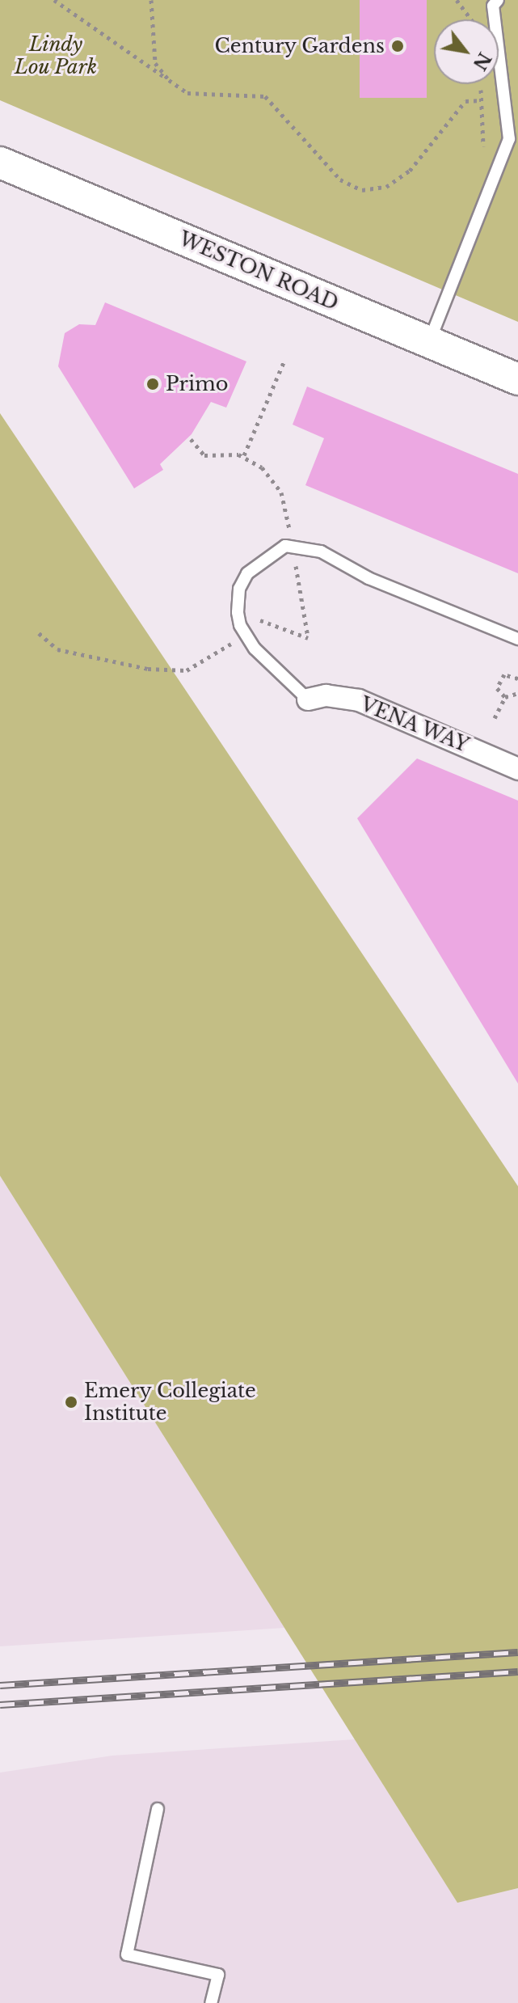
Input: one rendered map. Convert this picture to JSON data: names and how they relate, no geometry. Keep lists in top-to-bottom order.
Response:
{
  "streets": {
    "main road": ["WESTON ROAD"],
    "street": ["VENA WAY"]
  },
  "parks": ["Lindy Lou Park"],
  "places": ["Century Gardens", "Primo", "Emery Collegiate Institute"],
  "north": "bottom right"
}
